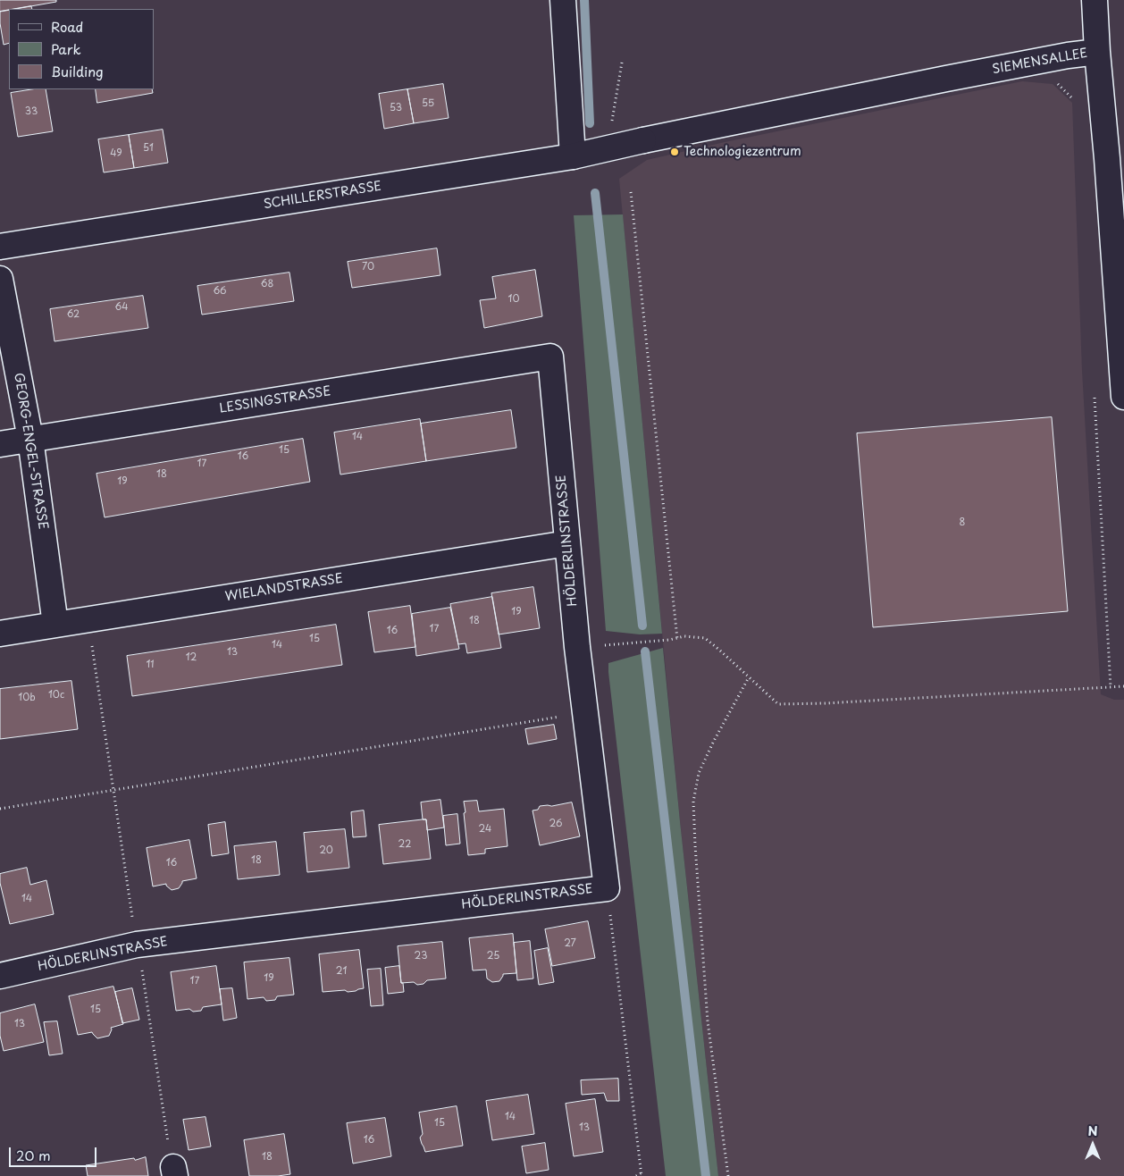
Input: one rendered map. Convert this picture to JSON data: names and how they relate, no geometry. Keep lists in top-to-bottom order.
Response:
{
  "streets": {
    "street": [
      "SIEMENSALLEE",
      "SCHILLERSTRASSE",
      "LESSINGSTRASSE",
      "GEORG-ENGEL-STRASSE",
      "HÖLDERLINSTRASSE",
      "WIELANDSTRASSE"
    ]
  },
  "crossings": [
    ["SIEMENSALLEE", "SCHILLERSTRASSE"],
    ["LESSINGSTRASSE", "GEORG-ENGEL-STRASSE"],
    ["LESSINGSTRASSE", "HÖLDERLINSTRASSE"],
    ["GEORG-ENGEL-STRASSE", "WIELANDSTRASSE"],
    ["HÖLDERLINSTRASSE", "WIELANDSTRASSE"]
  ],
  "places": ["Technologiezentrum"],
  "house_numbers": [
    "55",
    "53",
    "33",
    "51",
    "49",
    "70",
    "68",
    "66",
    "10",
    "64",
    "62",
    "14",
    "15",
    "16",
    "17",
    "18",
    "19",
    "8",
    "19",
    "18",
    "17",
    "16",
    "15",
    "14",
    "13",
    "12",
    "11",
    "10c",
    "10b",
    "26",
    "24",
    "22",
    "20",
    "18",
    "16",
    "14",
    "27",
    "23",
    "25",
    "21",
    "19",
    "17",
    "15",
    "13",
    "14",
    "15",
    "13",
    "16",
    "18"
  ],
  "legend": ["Road", "Park", "Building"],
  "scale_bar": "20 m",
  "north": "top"
}
